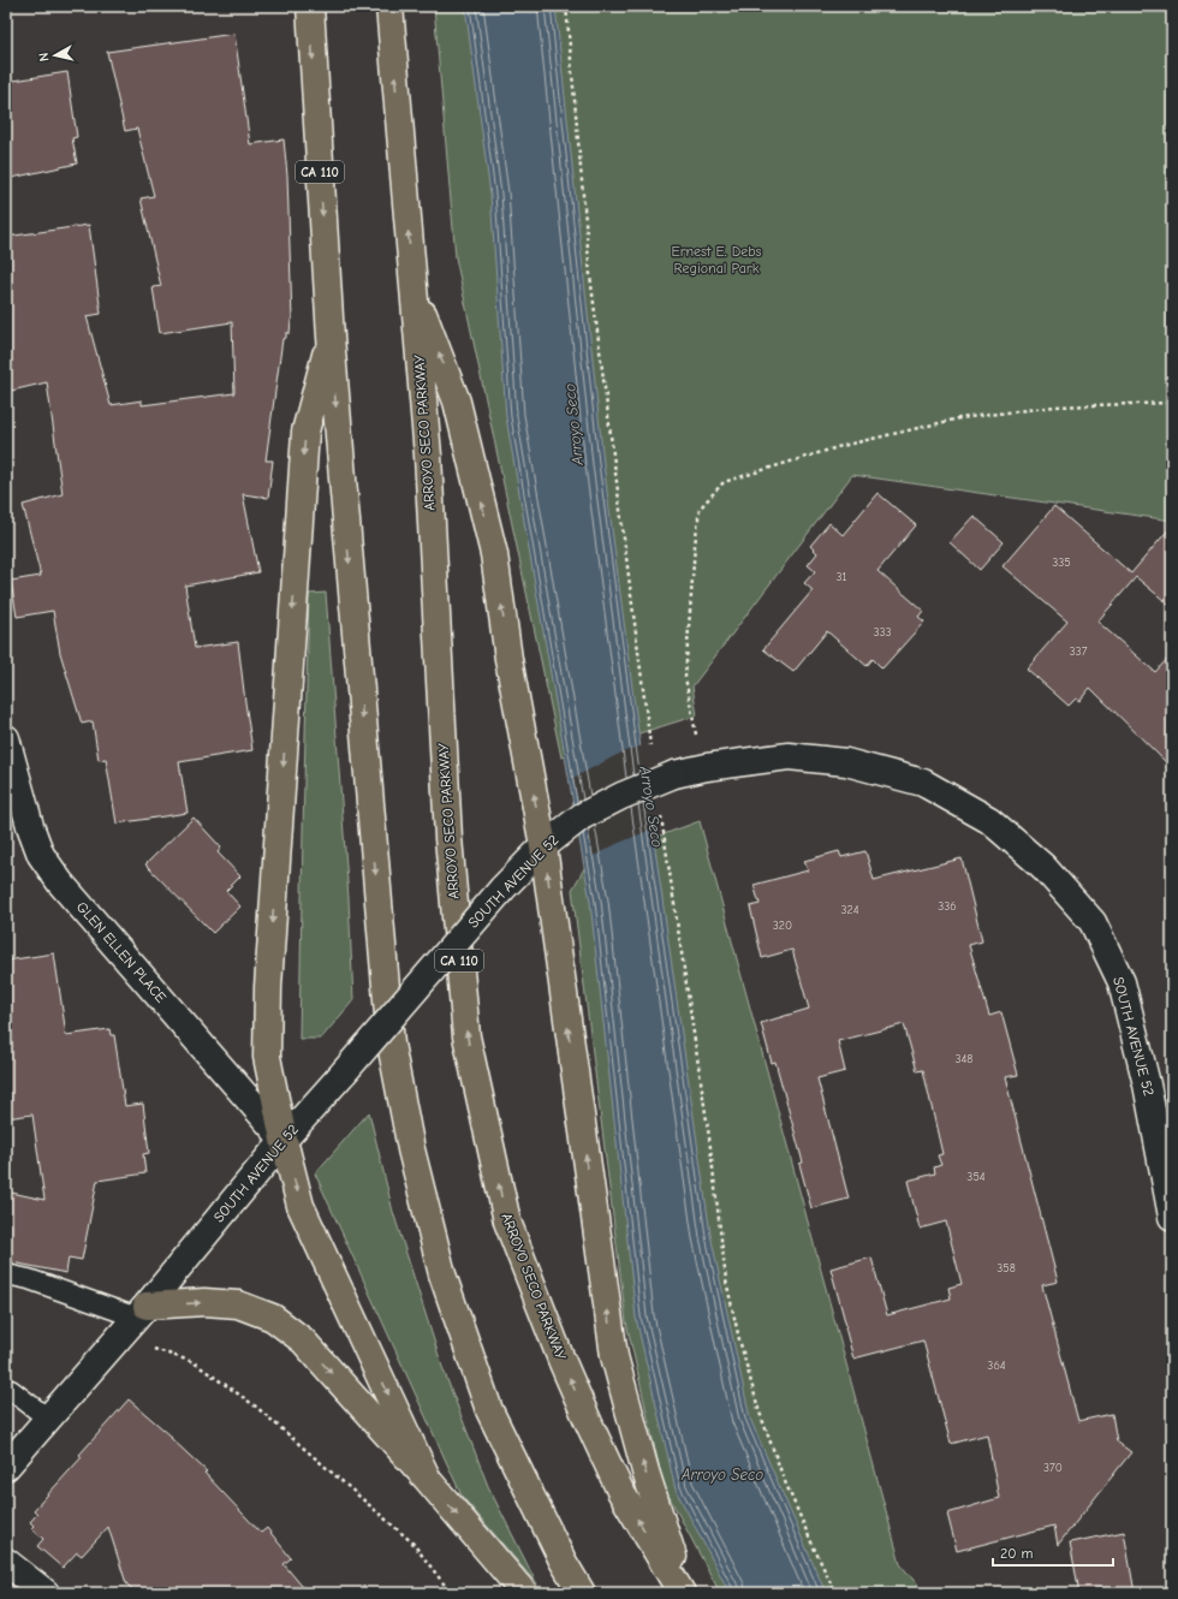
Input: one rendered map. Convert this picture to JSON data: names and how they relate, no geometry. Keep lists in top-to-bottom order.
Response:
{
  "streets": {
    "highway": ["CA 110", "ARROYO SECO PARKWAY"],
    "street": ["SOUTH AVENUE 52", "GLEN ELLEN PLACE"]
  },
  "crossings": [
    ["SOUTH AVENUE 52", "GLEN ELLEN PLACE"]
  ],
  "water": ["Arroyo Seco"],
  "parks": ["Ernest E. Debs Regional Park"],
  "house_numbers": [
    "335",
    "31",
    "333",
    "337",
    "336",
    "324",
    "320",
    "348",
    "354",
    "358",
    "364",
    "370"
  ],
  "scale_bar": "20 m",
  "north": "left"
}
